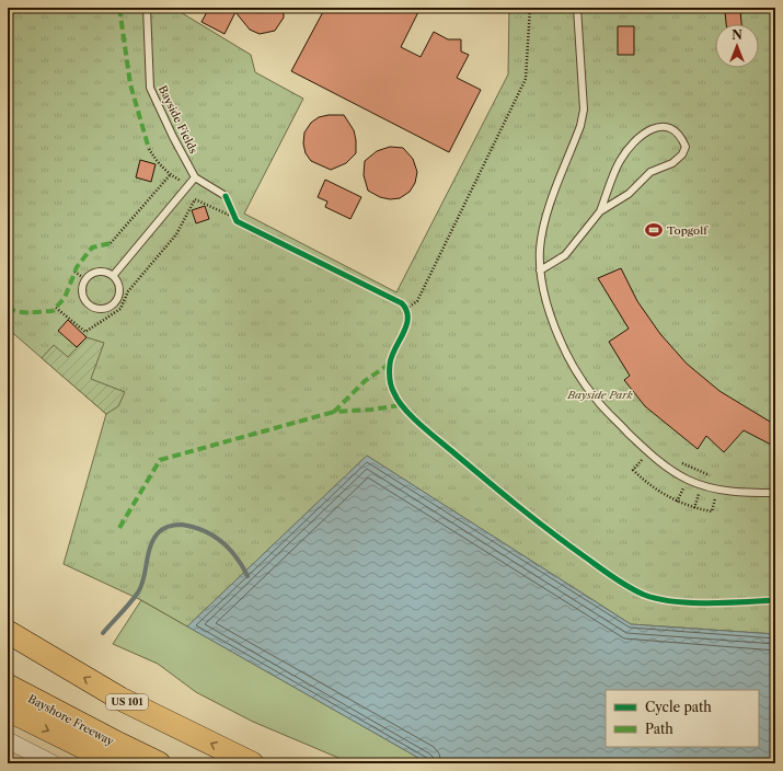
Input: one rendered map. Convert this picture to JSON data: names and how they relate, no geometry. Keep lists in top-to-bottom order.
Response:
{
  "streets": {
    "highway": ["US 101", "Bayshore Freeway"],
    "lane": ["Bayside Fields"]
  },
  "parks": ["Bayside Park"],
  "places": {
    "sports": ["Topgolf"]
  },
  "legend": ["Cycle path", "Path"],
  "north": "top"
}
